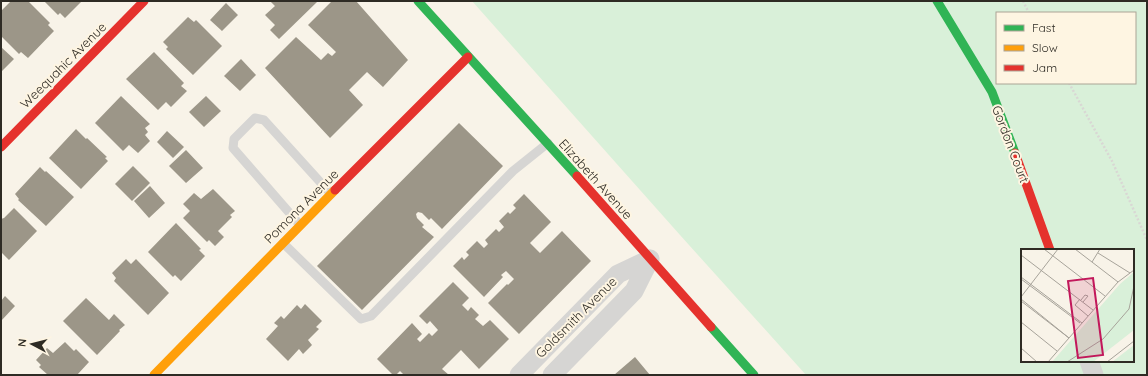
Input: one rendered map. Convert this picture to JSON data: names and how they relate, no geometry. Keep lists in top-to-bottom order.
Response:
{
  "streets": {
    "street": [
      "Weequahic Avenue",
      "Gordon Court",
      "Elizabeth Avenue",
      "Pomona Avenue",
      "Goldsmith Avenue"
    ]
  },
  "crossings": [
    ["Elizabeth Avenue", "Pomona Avenue"],
    ["Elizabeth Avenue", "Goldsmith Avenue"]
  ],
  "legend": ["Fast", "Slow", "Jam"],
  "north": "left"
}
